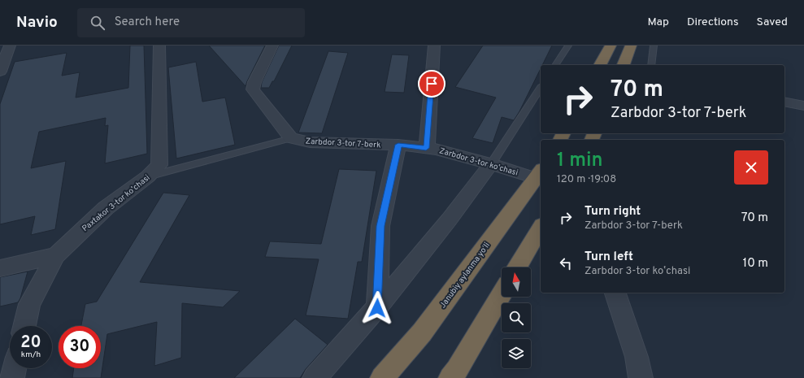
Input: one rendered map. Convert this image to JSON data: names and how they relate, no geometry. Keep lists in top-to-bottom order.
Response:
{
  "streets": {
    "highway": ["Janubiy aylanma yoʻli"],
    "street": ["Zarbdor 3-tor 7-berk", "Zarbdor 3-tor koʼchasi", "Paxtakor 3-tor koʼchasi"]
  },
  "crossings": [
    ["Zarbdor 3-tor 7-berk", "Zarbdor 3-tor koʼchasi"],
    ["Zarbdor 3-tor koʼchasi", "Janubiy aylanma yoʻli"]
  ],
  "north": "top",
  "page": {
    "header": "Navio",
    "search": "Search here",
    "nav": ["Map", "Directions", "Saved"],
    "turn": ["70 m", "Zarbdor 3-tor 7-berk"],
    "heading": ["1 min", "120 m · 19:08"],
    "list": [
      {
        "name": "Turn right",
        "note": "Zarbdor 3-tor 7-berk",
        "value": "70 m"
      },
      {
        "name": "Turn left",
        "note": "Zarbdor 3-tor koʼchasi",
        "value": "10 m"
      }
    ],
    "speed": "20 km/h",
    "limit": "30"
  }
}
